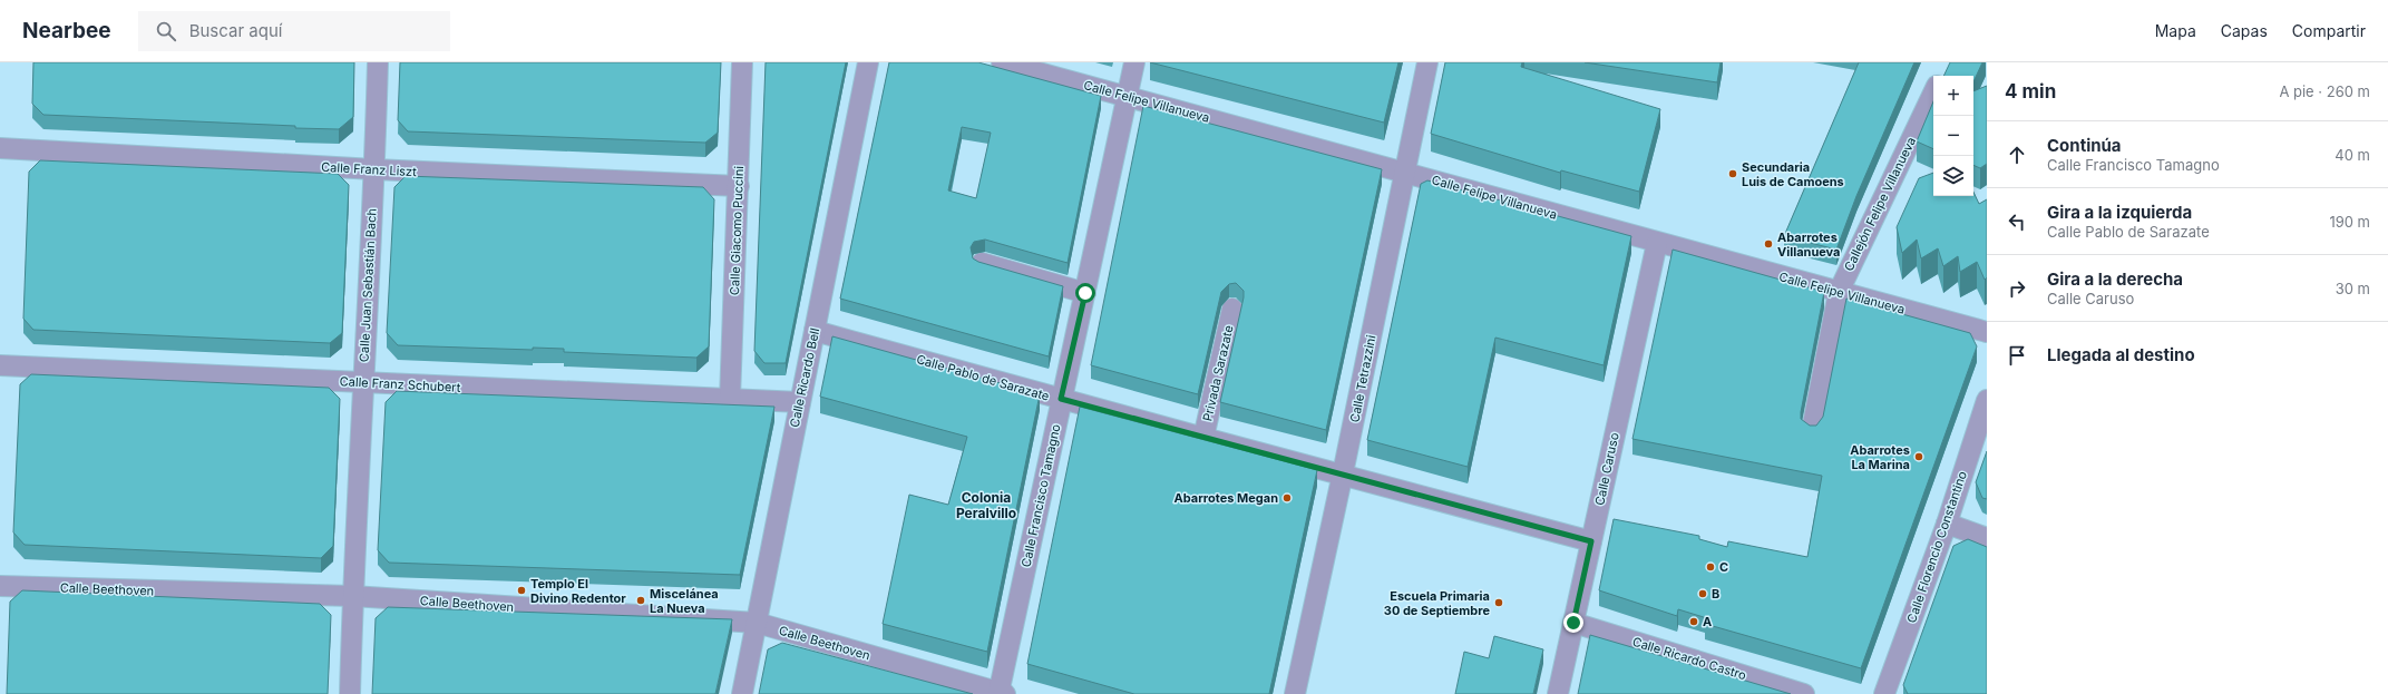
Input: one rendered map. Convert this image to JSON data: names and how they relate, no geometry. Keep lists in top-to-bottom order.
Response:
{
  "streets": {
    "street": [
      "Calle Felipe Villanueva",
      "Calle Franz Liszt",
      "Callejón Felipe Villanueva",
      "Calle Giacomo Puccini",
      "Calle Juan Sebastián Bach",
      "Privada Sarazate",
      "Calle Ricardo Bell",
      "Calle Pablo de Sarazate",
      "Calle Tetrazzini",
      "Calle Franz Schubert",
      "Calle Caruso",
      "Calle Francisco Tamagno",
      "Calle Florencio Constantino",
      "Calle Beethoven",
      "Calle Ricardo Castro"
    ]
  },
  "crossings": [
    ["Calle Felipe Villanueva", "Callejón Felipe Villanueva"],
    ["Calle Felipe Villanueva", "Calle Tetrazzini"],
    ["Calle Felipe Villanueva", "Calle Caruso"],
    ["Calle Felipe Villanueva", "Calle Francisco Tamagno"],
    ["Calle Franz Liszt", "Calle Giacomo Puccini"],
    ["Calle Franz Liszt", "Calle Juan Sebastián Bach"],
    ["Calle Giacomo Puccini", "Calle Franz Schubert"],
    ["Calle Juan Sebastián Bach", "Calle Franz Schubert"],
    ["Calle Juan Sebastián Bach", "Calle Beethoven"],
    ["Privada Sarazate", "Calle Pablo de Sarazate"],
    ["Calle Ricardo Bell", "Calle Pablo de Sarazate"],
    ["Calle Ricardo Bell", "Calle Franz Schubert"],
    ["Calle Ricardo Bell", "Calle Beethoven"],
    ["Calle Pablo de Sarazate", "Calle Tetrazzini"],
    ["Calle Pablo de Sarazate", "Calle Caruso"],
    ["Calle Pablo de Sarazate", "Calle Francisco Tamagno"],
    ["Calle Caruso", "Calle Ricardo Castro"],
    ["Calle Francisco Tamagno", "Calle Beethoven"]
  ],
  "districts": ["Colonia Peralvillo"],
  "places": [
    "Secundaria Luis de Camoens",
    "Abarrotes Villanueva",
    "Abarrotes La Marina",
    "Abarrotes Megan",
    "C",
    "Templo El Divino Redentor",
    "B",
    "Miscelánea La Nueva",
    "Escuela Primaria 30 de Septiembre",
    "A"
  ],
  "page": {
    "header": "Nearbee",
    "search": "Buscar aquí",
    "nav": ["Mapa", "Capas", "Compartir"],
    "heading": ["4 min", "A pie · 260 m"],
    "map_buttons": ["+", "−"],
    "list": [
      ["Continúa", "Calle Francisco Tamagno", "40 m"],
      ["Gira a la izquierda", "Calle Pablo de Sarazate", "190 m"],
      ["Gira a la derecha", "Calle Caruso", "30 m"],
      "Llegada al destino"
    ]
  }
}
